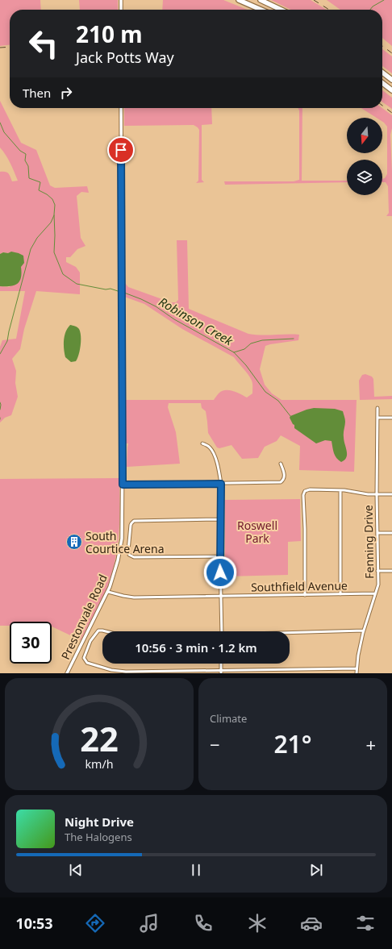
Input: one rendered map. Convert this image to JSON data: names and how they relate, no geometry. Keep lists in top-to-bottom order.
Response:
{
  "streets": {
    "street": ["Fenning Drive", "Southfield Avenue", "Prestonvale Road"]
  },
  "crossings": [
    ["Fenning Drive", "Southfield Avenue"],
    ["Southfield Avenue", "Prestonvale Road"]
  ],
  "water": ["Robinson Creek"],
  "parks": ["Roswell Park"],
  "places": {
    "building": ["South Courtice Arena"]
  },
  "north": "bottom",
  "page": {
    "turn": ["210 m", "Jack Potts Way"],
    "then": "Then",
    "limit": "30",
    "trip": "10:56 · 3 min · 1.2 km",
    "tile": "Climate",
    "heat": ["−", "21°", "+"],
    "song": ["Night Drive", "The Halogens"],
    "tabs": "10:53",
    "gauge": ["22", "km/h"]
  }
}
